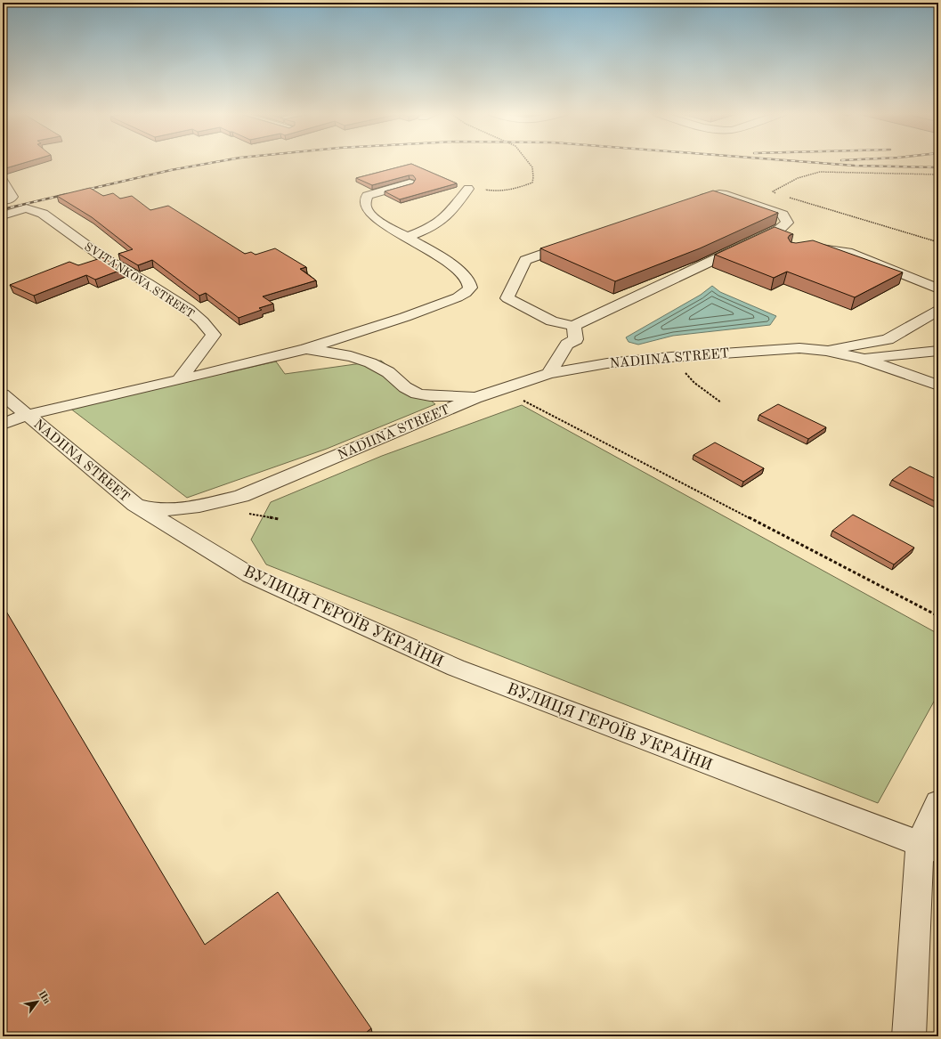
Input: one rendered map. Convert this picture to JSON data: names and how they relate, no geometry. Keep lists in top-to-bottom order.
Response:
{
  "streets": {
    "street": ["SVITANKOVA STREET", "NADIINA STREET", "ВУЛИЦЯ ГЕРОЇВ УКРАЇНИ"]
  },
  "crossings": [
    ["NADIINA STREET", "ВУЛИЦЯ ГЕРОЇВ УКРАЇНИ"]
  ],
  "north": "top right"
}
